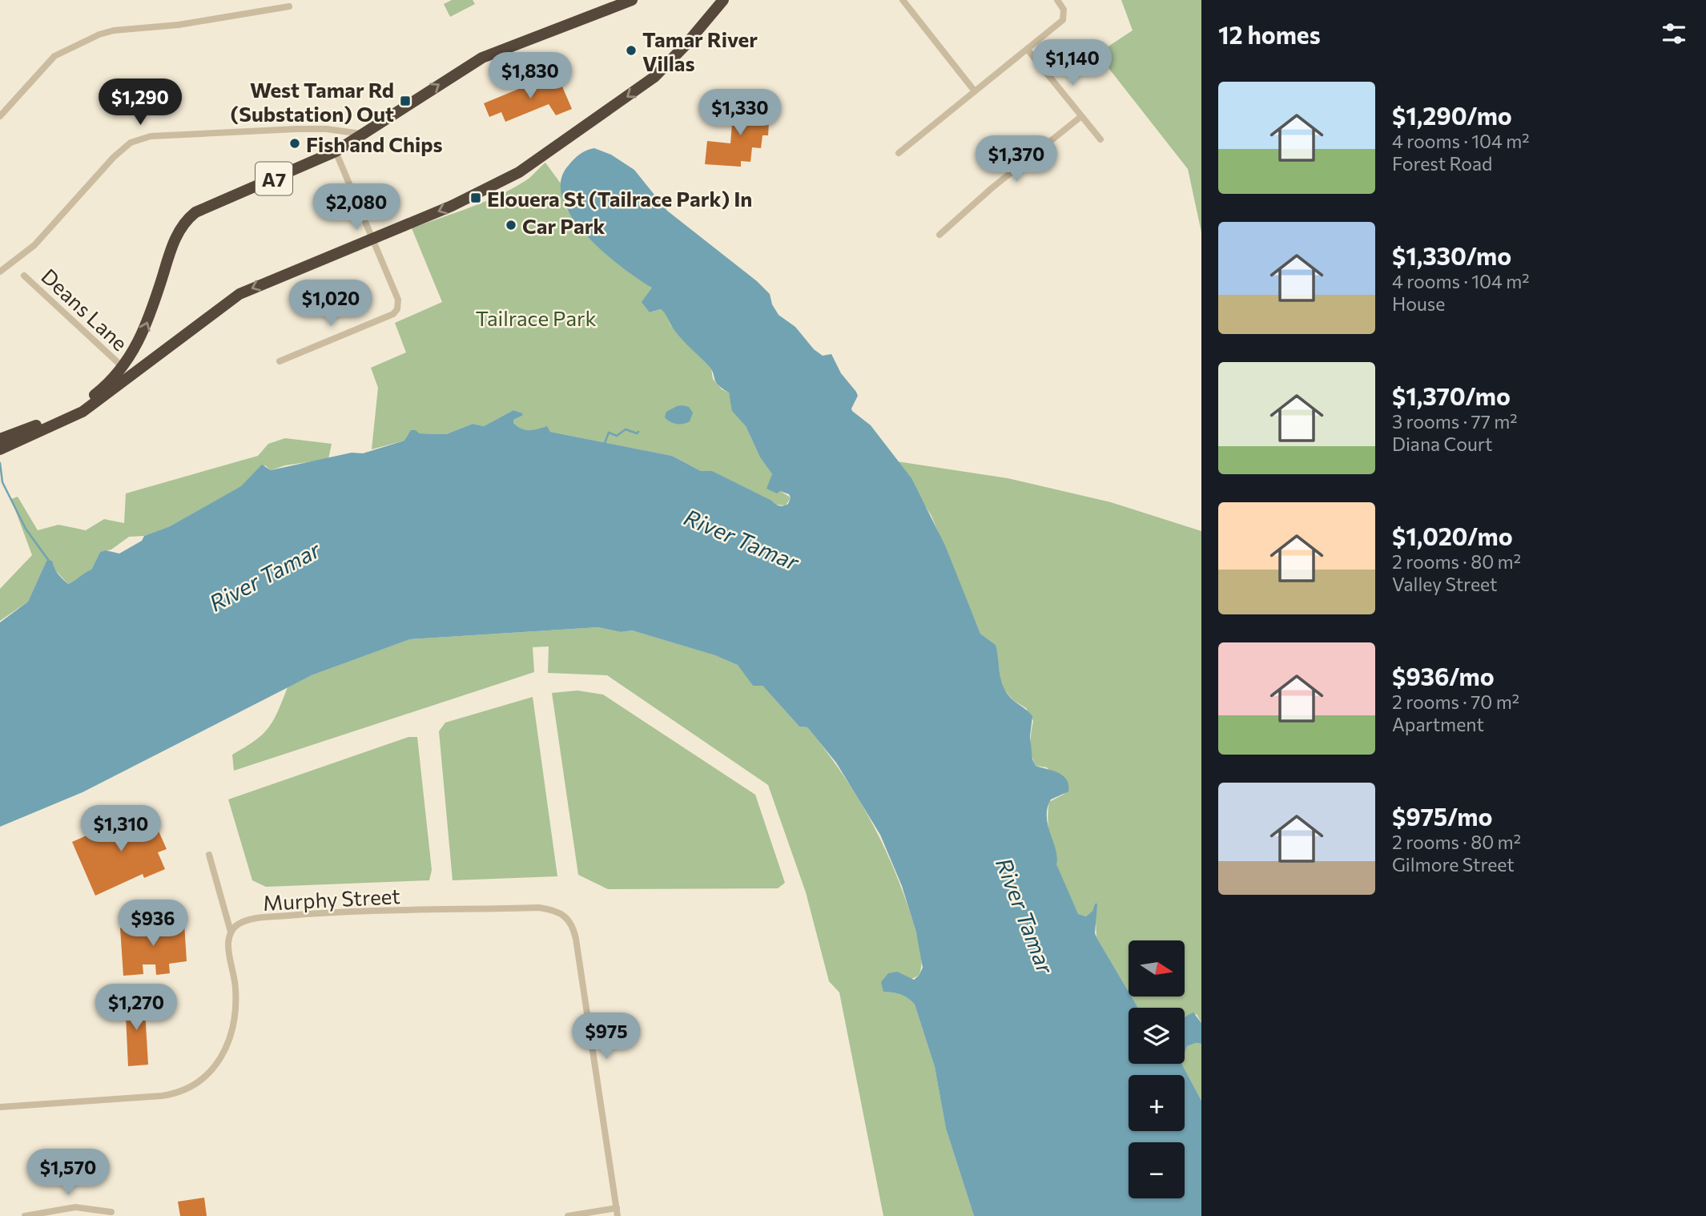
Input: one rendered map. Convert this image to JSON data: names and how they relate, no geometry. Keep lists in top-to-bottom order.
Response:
{
  "streets": {
    "highway": ["A7"],
    "street": ["Deans Lane", "Murphy Street"]
  },
  "crossings": [
    ["A7", "Deans Lane"]
  ],
  "water": ["River Tamar"],
  "parks": ["Tailrace Park"],
  "places": {
    "other": ["Tamar River Villas", "Fish and Chips", "Car Park"],
    "transit": ["West Tamar Rd (Substation) Out", "Elouera St (Tailrace Park) In"]
  },
  "north": "right",
  "page": {
    "heading": "12 homes",
    "price": [
      "$1,140",
      "$1,830",
      "$1,290",
      "$1,330",
      "$1,370",
      "$2,080",
      "$1,020",
      "$1,310",
      "$936",
      "$1,270",
      "$975",
      "$1,570"
    ],
    "list": [
      {
        "name": "$1,290/mo",
        "note": "4 rooms · 104 m² · Forest Road"
      },
      {
        "name": "$1,330/mo",
        "note": "4 rooms · 104 m² · House"
      },
      {
        "name": "$1,370/mo",
        "note": "3 rooms · 77 m² · Diana Court"
      },
      {
        "name": "$1,020/mo",
        "note": "2 rooms · 80 m² · Valley Street"
      },
      {
        "name": "$936/mo",
        "note": "2 rooms · 70 m² · Apartment"
      },
      {
        "name": "$975/mo",
        "note": "2 rooms · 80 m² · Gilmore Street"
      }
    ],
    "map_buttons": ["+", "−"]
  }
}
